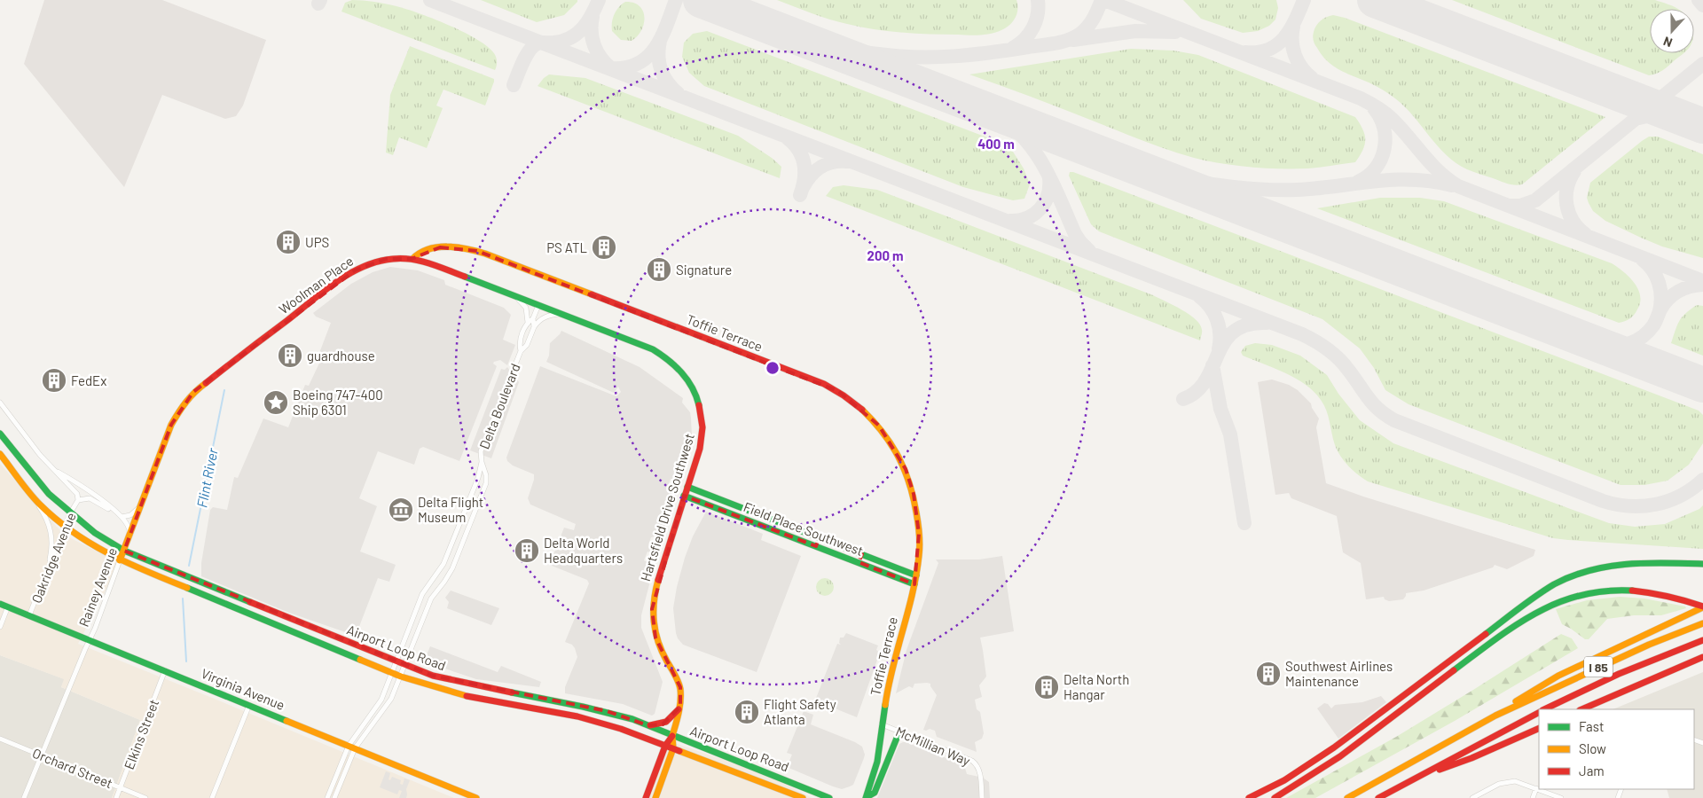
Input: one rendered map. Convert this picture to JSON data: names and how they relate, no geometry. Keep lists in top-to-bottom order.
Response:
{
  "streets": {
    "main road": [
      "Woolman Place",
      "Toffie Terrace",
      "Hartsfield Drive Southwest",
      "Field Place Southwest",
      "Rainey Avenue",
      "Airport Loop Road",
      "I 85",
      "Virginia Avenue"
    ],
    "street": [
      "Delta Boulevard",
      "Oakridge Avenue",
      "Elkins Street",
      "McMillian Way",
      "Orchard Street"
    ]
  },
  "crossings": [
    ["Woolman Place", "Toffie Terrace"],
    ["Woolman Place", "Delta Boulevard"],
    ["Woolman Place", "Hartsfield Drive Southwest"],
    ["Woolman Place", "Rainey Avenue"],
    ["Toffie Terrace", "Field Place Southwest"],
    ["Toffie Terrace", "McMillian Way"],
    ["Delta Boulevard", "Hartsfield Drive Southwest"],
    ["Delta Boulevard", "Airport Loop Road"],
    ["Delta Boulevard", "Virginia Avenue"],
    ["Hartsfield Drive Southwest", "Field Place Southwest"],
    ["Oakridge Avenue", "Airport Loop Road"],
    ["Oakridge Avenue", "Virginia Avenue"],
    ["Rainey Avenue", "Airport Loop Road"],
    ["Rainey Avenue", "Virginia Avenue"],
    ["Rainey Avenue", "Orchard Street"],
    ["Virginia Avenue", "Elkins Street"],
    ["Elkins Street", "Orchard Street"]
  ],
  "water": ["Flint River"],
  "places": {
    "building": [
      "UPS",
      "PS ATL",
      "Signature",
      "guardhouse",
      "FedEx",
      "Delta World Headquarters",
      "Southwest Airlines Maintenance",
      "Delta North Hangar",
      "Flight Safety Atlanta"
    ],
    "place": ["Boeing 747-400 Ship 6301"],
    "museum": ["Delta Flight Museum"]
  },
  "legend": ["Fast", "Slow", "Jam"],
  "north": "bottom",
  "rings": ["400 m", "200 m"]
}
